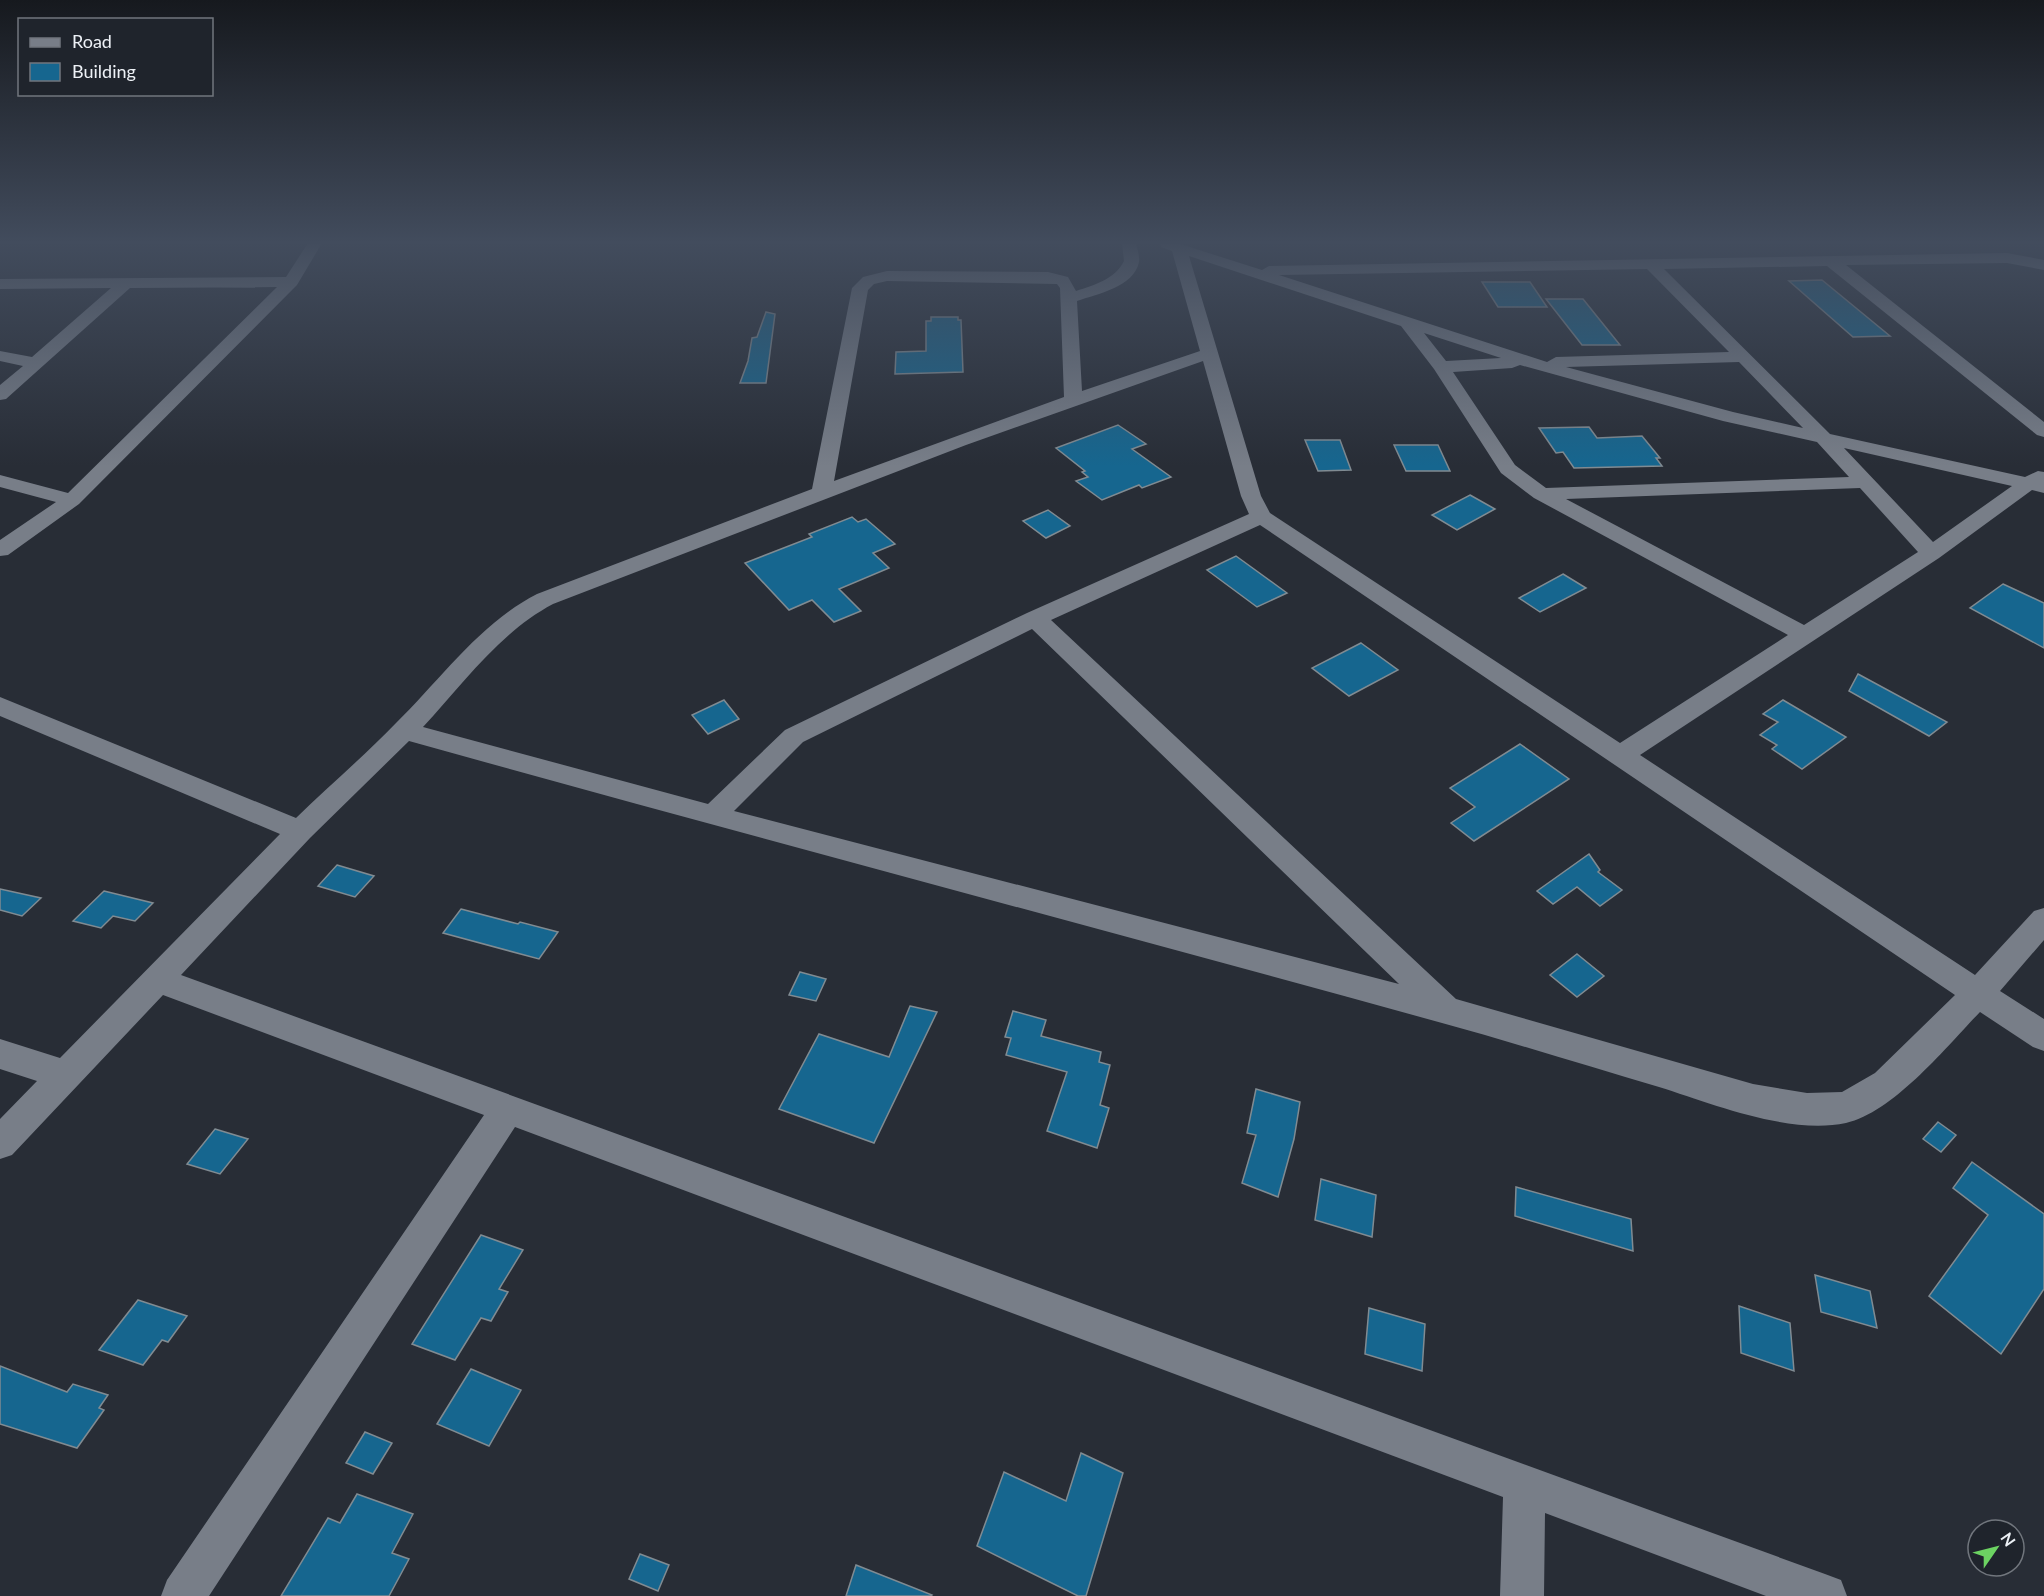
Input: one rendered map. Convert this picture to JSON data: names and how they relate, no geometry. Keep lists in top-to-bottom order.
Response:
{
  "legend": ["Road", "Building"],
  "north": "top right"
}
